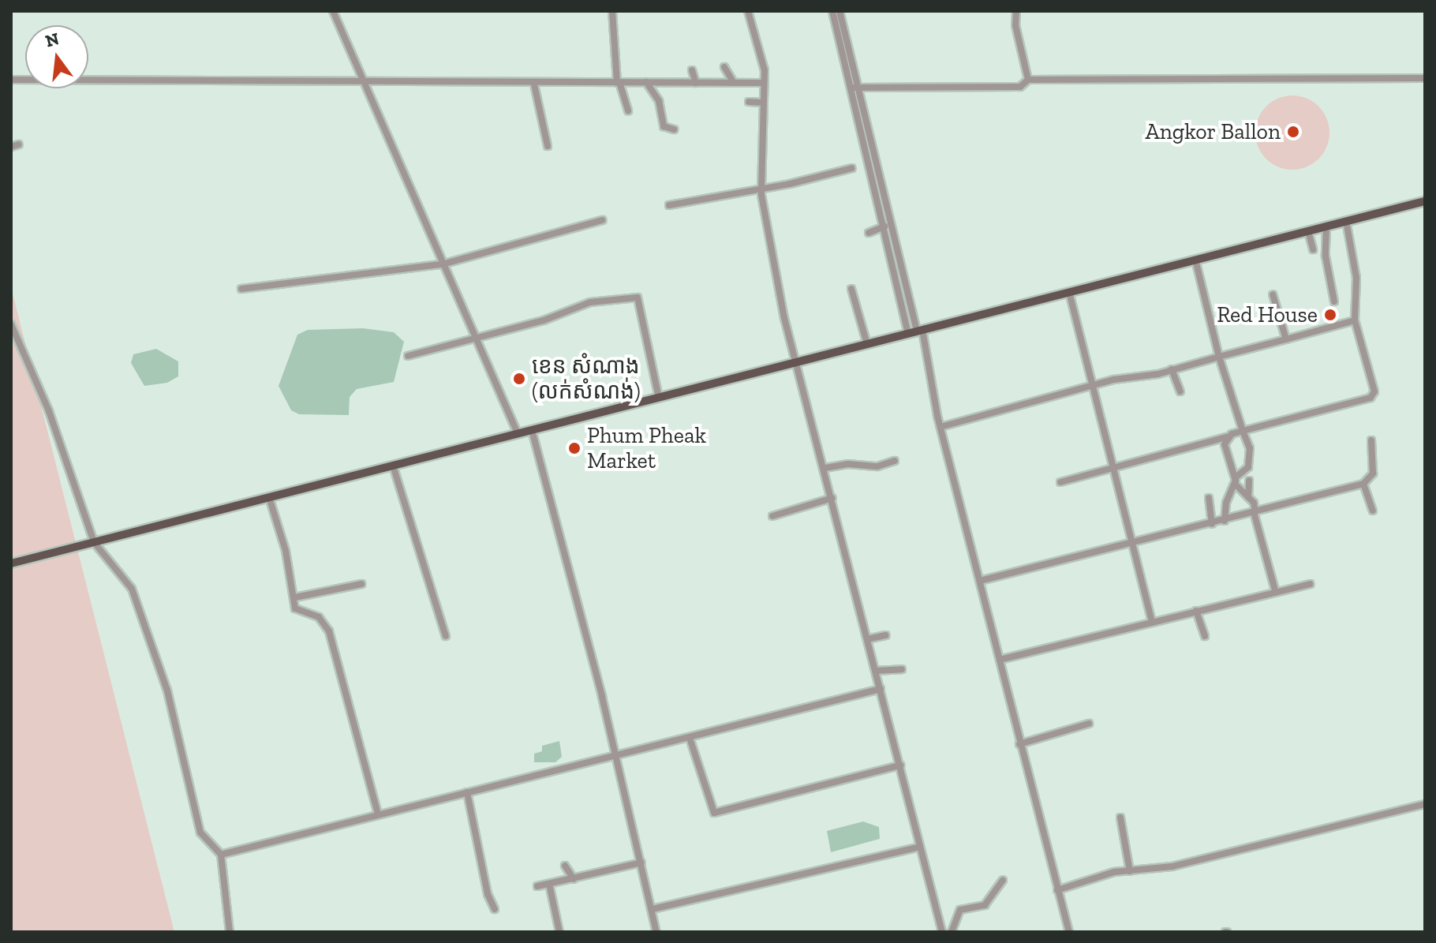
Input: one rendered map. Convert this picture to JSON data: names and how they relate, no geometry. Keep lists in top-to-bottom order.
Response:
{
  "places": [
    "Angkor Ballon",
    "Red House",
    "ខេន សំណាង (លក់សំណង់)",
    "Phum Pheak Market"
  ],
  "north": "top"
}
